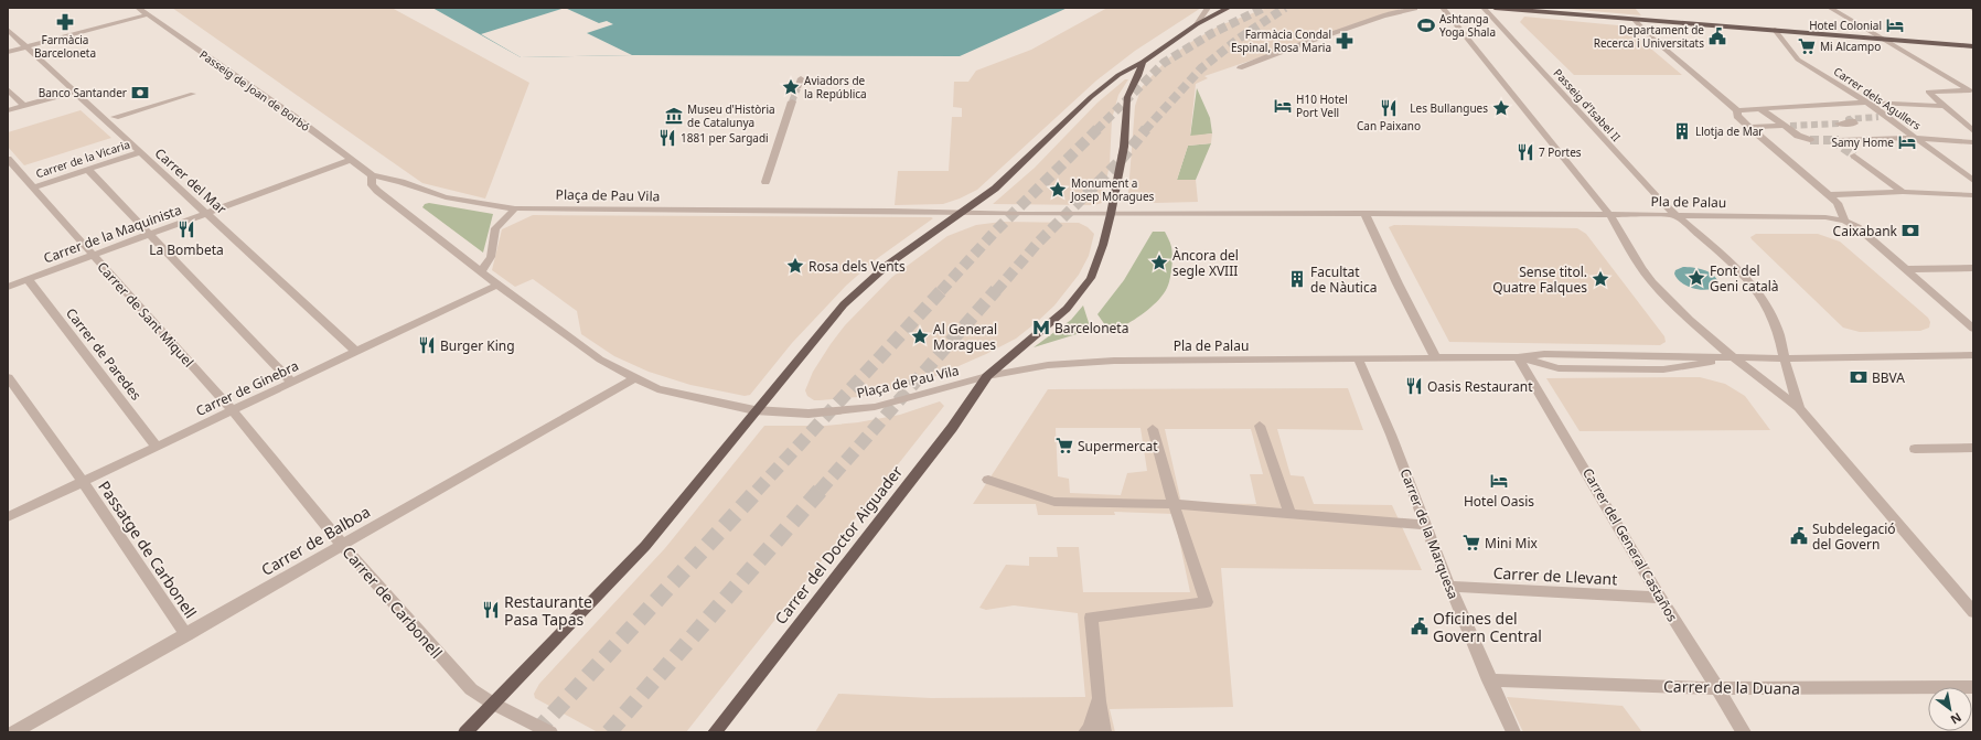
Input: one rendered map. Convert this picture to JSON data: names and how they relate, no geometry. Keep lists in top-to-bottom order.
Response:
{
  "streets": {
    "main road": ["Plaça de Pau Vila", "Carrer del Doctor Aiguader"],
    "street": [
      "Passeig de Joan de Borbó",
      "Carrer dels Agullers",
      "Passeig d'Isabel II",
      "Carrer de la Vicaria",
      "Carrer del Mar",
      "Pla de Palau",
      "Carrer de la Maquinista",
      "Carrer de Sant Miquel",
      "Carrer de Paredes",
      "Carrer de Ginebra",
      "Carrer de la Marquesa",
      "Carrer de Balboa",
      "Carrer del General Castaños",
      "Passatge de Carbonell",
      "Carrer de Llevant",
      "Carrer de Carbonell",
      "Carrer de la Duana"
    ]
  },
  "crossings": [
    ["Passeig de Joan de Borbó", "Plaça de Pau Vila"],
    ["Passeig de Joan de Borbó", "Carrer de la Maquinista"],
    ["Passeig d'Isabel II", "Pla de Palau"],
    ["Carrer de la Vicaria", "Carrer del Mar"],
    ["Carrer de la Vicaria", "Carrer de Sant Miquel"],
    ["Carrer del Mar", "Carrer de la Maquinista"],
    ["Carrer del Mar", "Carrer de Ginebra"],
    ["Plaça de Pau Vila", "Pla de Palau"],
    ["Plaça de Pau Vila", "Carrer del Doctor Aiguader"],
    ["Pla de Palau", "Carrer de la Marquesa"],
    ["Pla de Palau", "Carrer del Doctor Aiguader"],
    ["Pla de Palau", "Carrer del General Castaños"],
    ["Carrer de la Maquinista", "Carrer de Sant Miquel"],
    ["Carrer de la Maquinista", "Carrer de Paredes"],
    ["Carrer de Sant Miquel", "Carrer de Ginebra"],
    ["Carrer de Sant Miquel", "Carrer de Carbonell"],
    ["Carrer de Paredes", "Carrer de Ginebra"],
    ["Carrer de Ginebra", "Passatge de Carbonell"],
    ["Carrer de Ginebra", "Carrer de Carbonell"],
    ["Carrer de la Marquesa", "Carrer de Llevant"],
    ["Carrer de la Marquesa", "Carrer de la Duana"],
    ["Carrer de Balboa", "Passatge de Carbonell"],
    ["Carrer de Balboa", "Carrer de Carbonell"],
    ["Carrer del General Castaños", "Carrer de Llevant"],
    ["Carrer del General Castaños", "Carrer de la Duana"]
  ],
  "places": {
    "pharmacy": ["Farmàcia Barceloneta", "Farmàcia Condal Espinal, Rosa Maria"],
    "sports": ["Ashtanga Yoga Shala"],
    "hotel": [
      "Hotel Colonial",
      "H10 Hotel Port Vell",
      "Samy Home",
      "Hotel Oasis"
    ],
    "public building": ["Departament de Recerca i Universitats", "Subdelegació del Govern", "Oficines del Govern Central"],
    "supermarket": ["Mi Alcampo", "Supermercat", "Mini Mix"],
    "place": [
      "Aviadors de la República",
      "Les Bullangues",
      "Monument a Josep Moragues",
      "Àncora del segle XVIII",
      "Rosa dels Vents",
      "Font del Geni català",
      "Sense titol. Quatre Falques",
      "Al General Moragues"
    ],
    "bank": ["Banco Santander", "Caixabank", "BBVA"],
    "restaurant": [
      "Can Paixano",
      "1881 per Sargadi",
      "7 Portes",
      "La Bombeta",
      "Burger King",
      "Oasis Restaurant",
      "Restaurante Pasa Tapas"
    ],
    "museum": ["Museu d'Història de Catalunya"],
    "building": ["Llotja de Mar", "Facultat de Nàutica"],
    "metro station": ["Barceloneta"]
  },
  "north": "bottom right"
}
